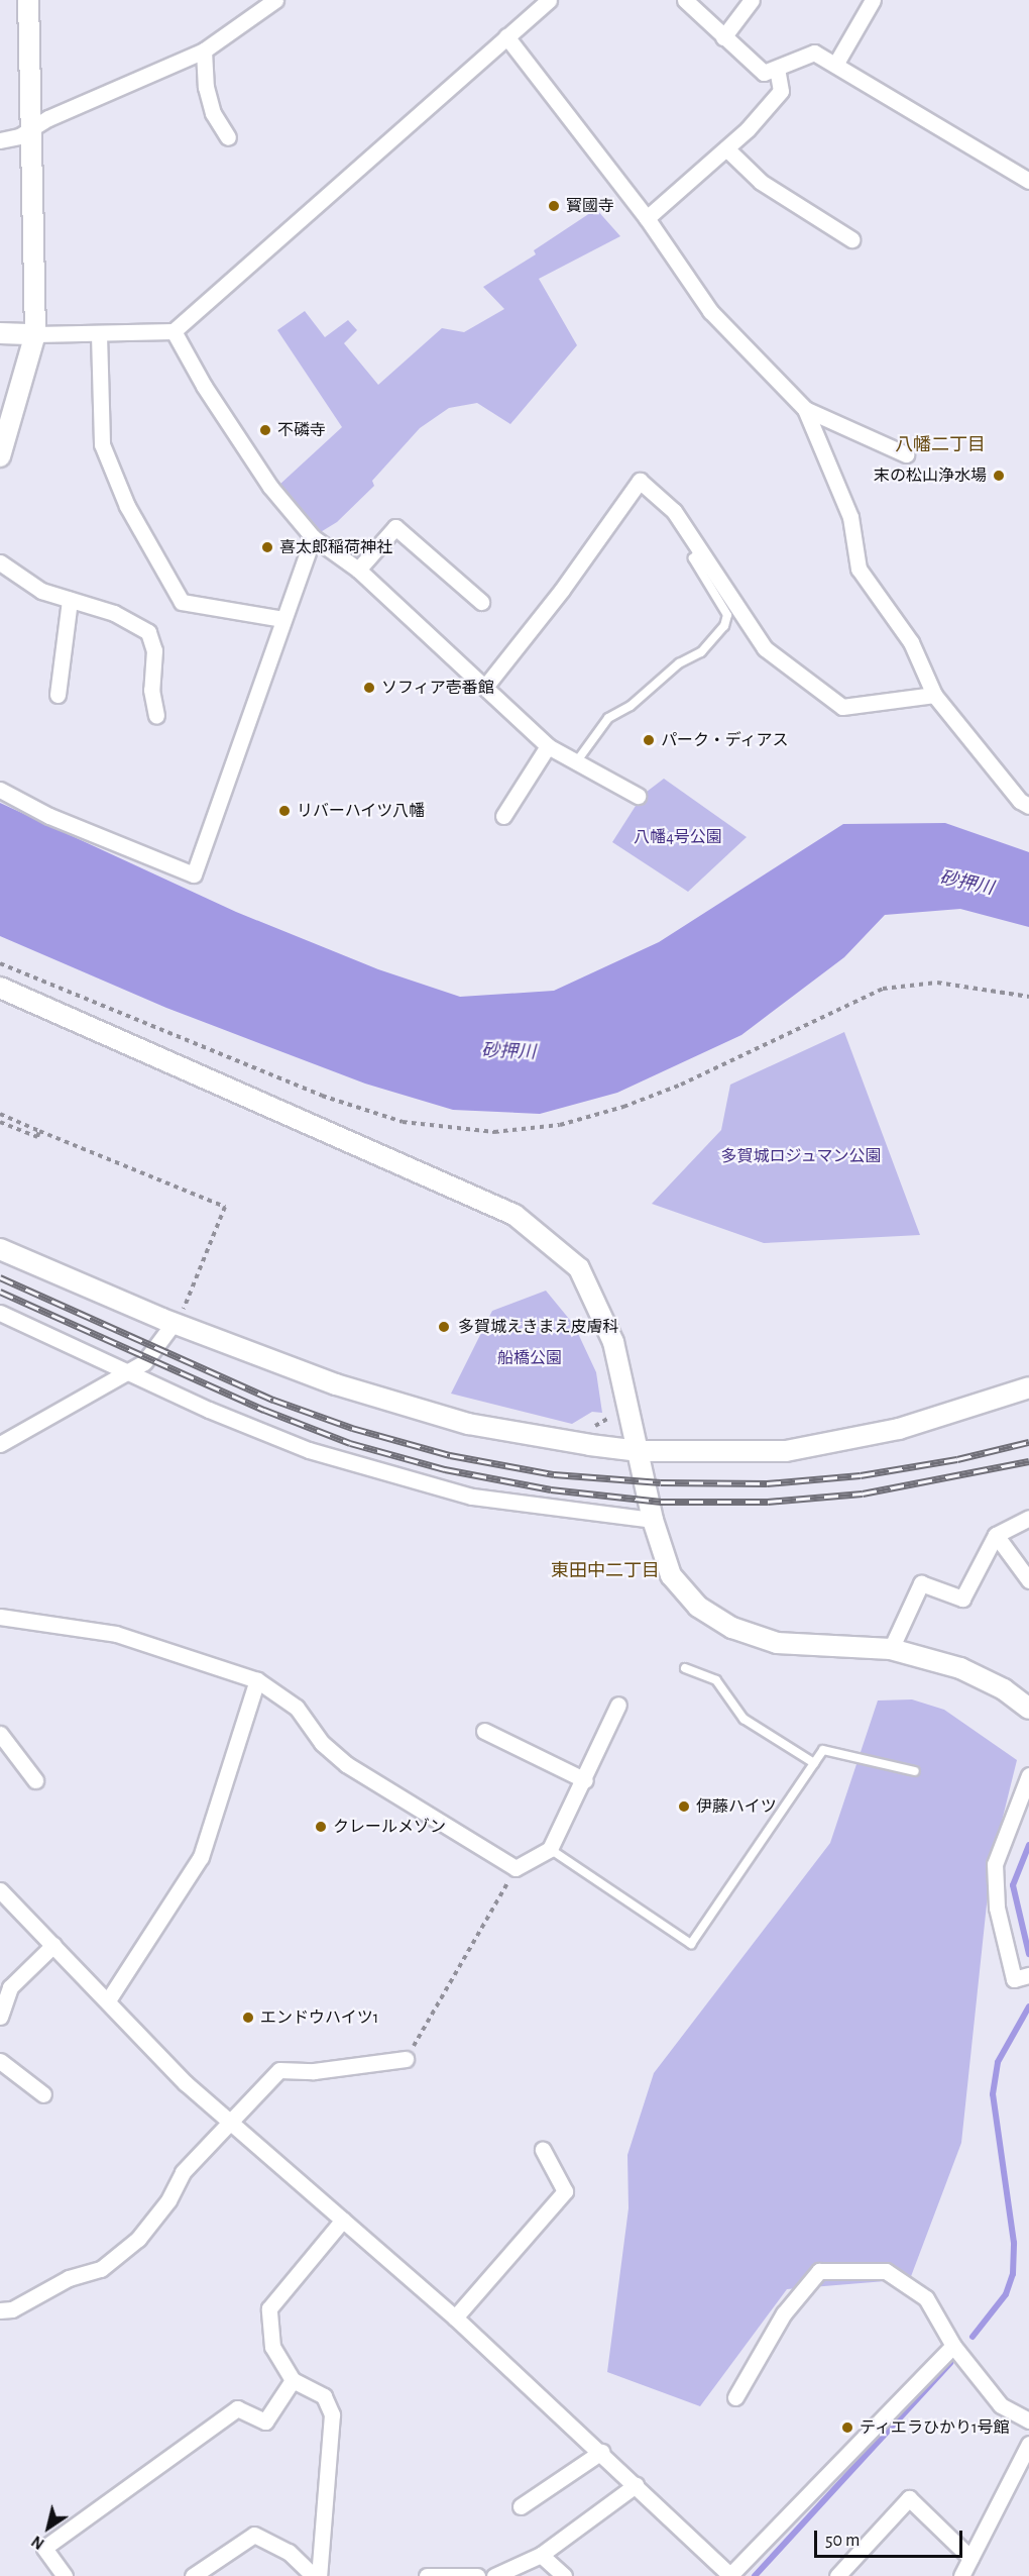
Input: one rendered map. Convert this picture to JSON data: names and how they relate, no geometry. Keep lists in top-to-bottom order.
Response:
{
  "districts": ["八幡二丁目", "東田中二丁目"],
  "water": ["砂押川"],
  "parks": ["八幡4号公園", "多賀城ロジュマン公園", "船橋公園"],
  "places": [
    "寳國寺",
    "不磷寺",
    "末の松山浄水場",
    "喜太郎稲荷神社",
    "ソフィア壱番館",
    "パーク・ディアス",
    "リバーハイツ八幡",
    "多賀城えきまえ皮膚科",
    "伊藤ハイツ",
    "クレールメゾン",
    "エンドウハイツ1",
    "ティエラひかり1号館"
  ],
  "scale_bar": "50 m",
  "north": "bottom left"
}
